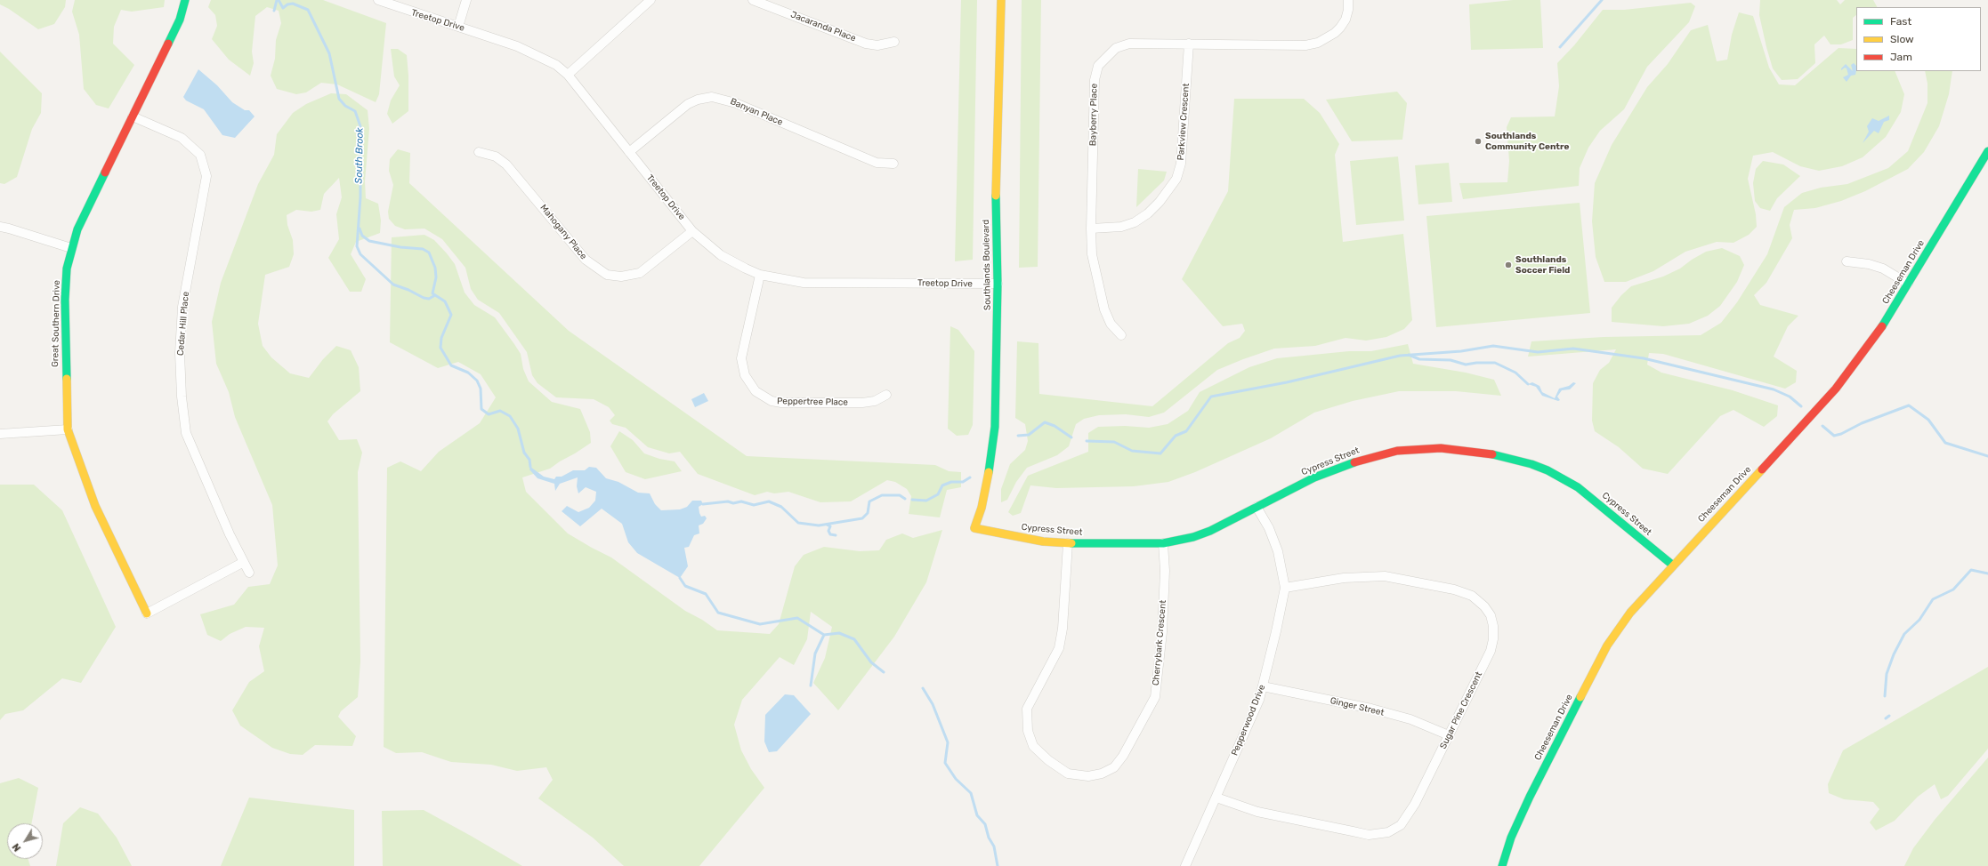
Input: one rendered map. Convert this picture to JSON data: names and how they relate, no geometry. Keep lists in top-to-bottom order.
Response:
{
  "streets": {
    "street": [
      "Treetop Drive",
      "Jacaranda Place",
      "Banyan Place",
      "Bayberry Place",
      "Parkview Crescent",
      "Mahogany Place",
      "Southlands Boulevard",
      "Cheeseman Drive",
      "Great Southern Drive",
      "Cedar Hill Place",
      "Peppertree Place",
      "Cypress Street",
      "Cherrybark Crescent",
      "Ginger Street",
      "Sugar Pine Crescent",
      "Pepperwood Drive"
    ]
  },
  "crossings": [
    ["Treetop Drive", "Banyan Place"],
    ["Treetop Drive", "Mahogany Place"],
    ["Treetop Drive", "Southlands Boulevard"],
    ["Treetop Drive", "Peppertree Place"],
    ["Bayberry Place", "Parkview Crescent"],
    ["Southlands Boulevard", "Cypress Street"],
    ["Cheeseman Drive", "Cypress Street"],
    ["Great Southern Drive", "Cedar Hill Place"],
    ["Cypress Street", "Cherrybark Crescent"],
    ["Cypress Street", "Pepperwood Drive"],
    ["Ginger Street", "Sugar Pine Crescent"],
    ["Ginger Street", "Pepperwood Drive"],
    ["Sugar Pine Crescent", "Pepperwood Drive"]
  ],
  "water": ["South Brook"],
  "places": ["Southlands Community Centre", "Southlands Soccer Field"],
  "legend": ["Fast", "Slow", "Jam"],
  "north": "bottom left"
}
